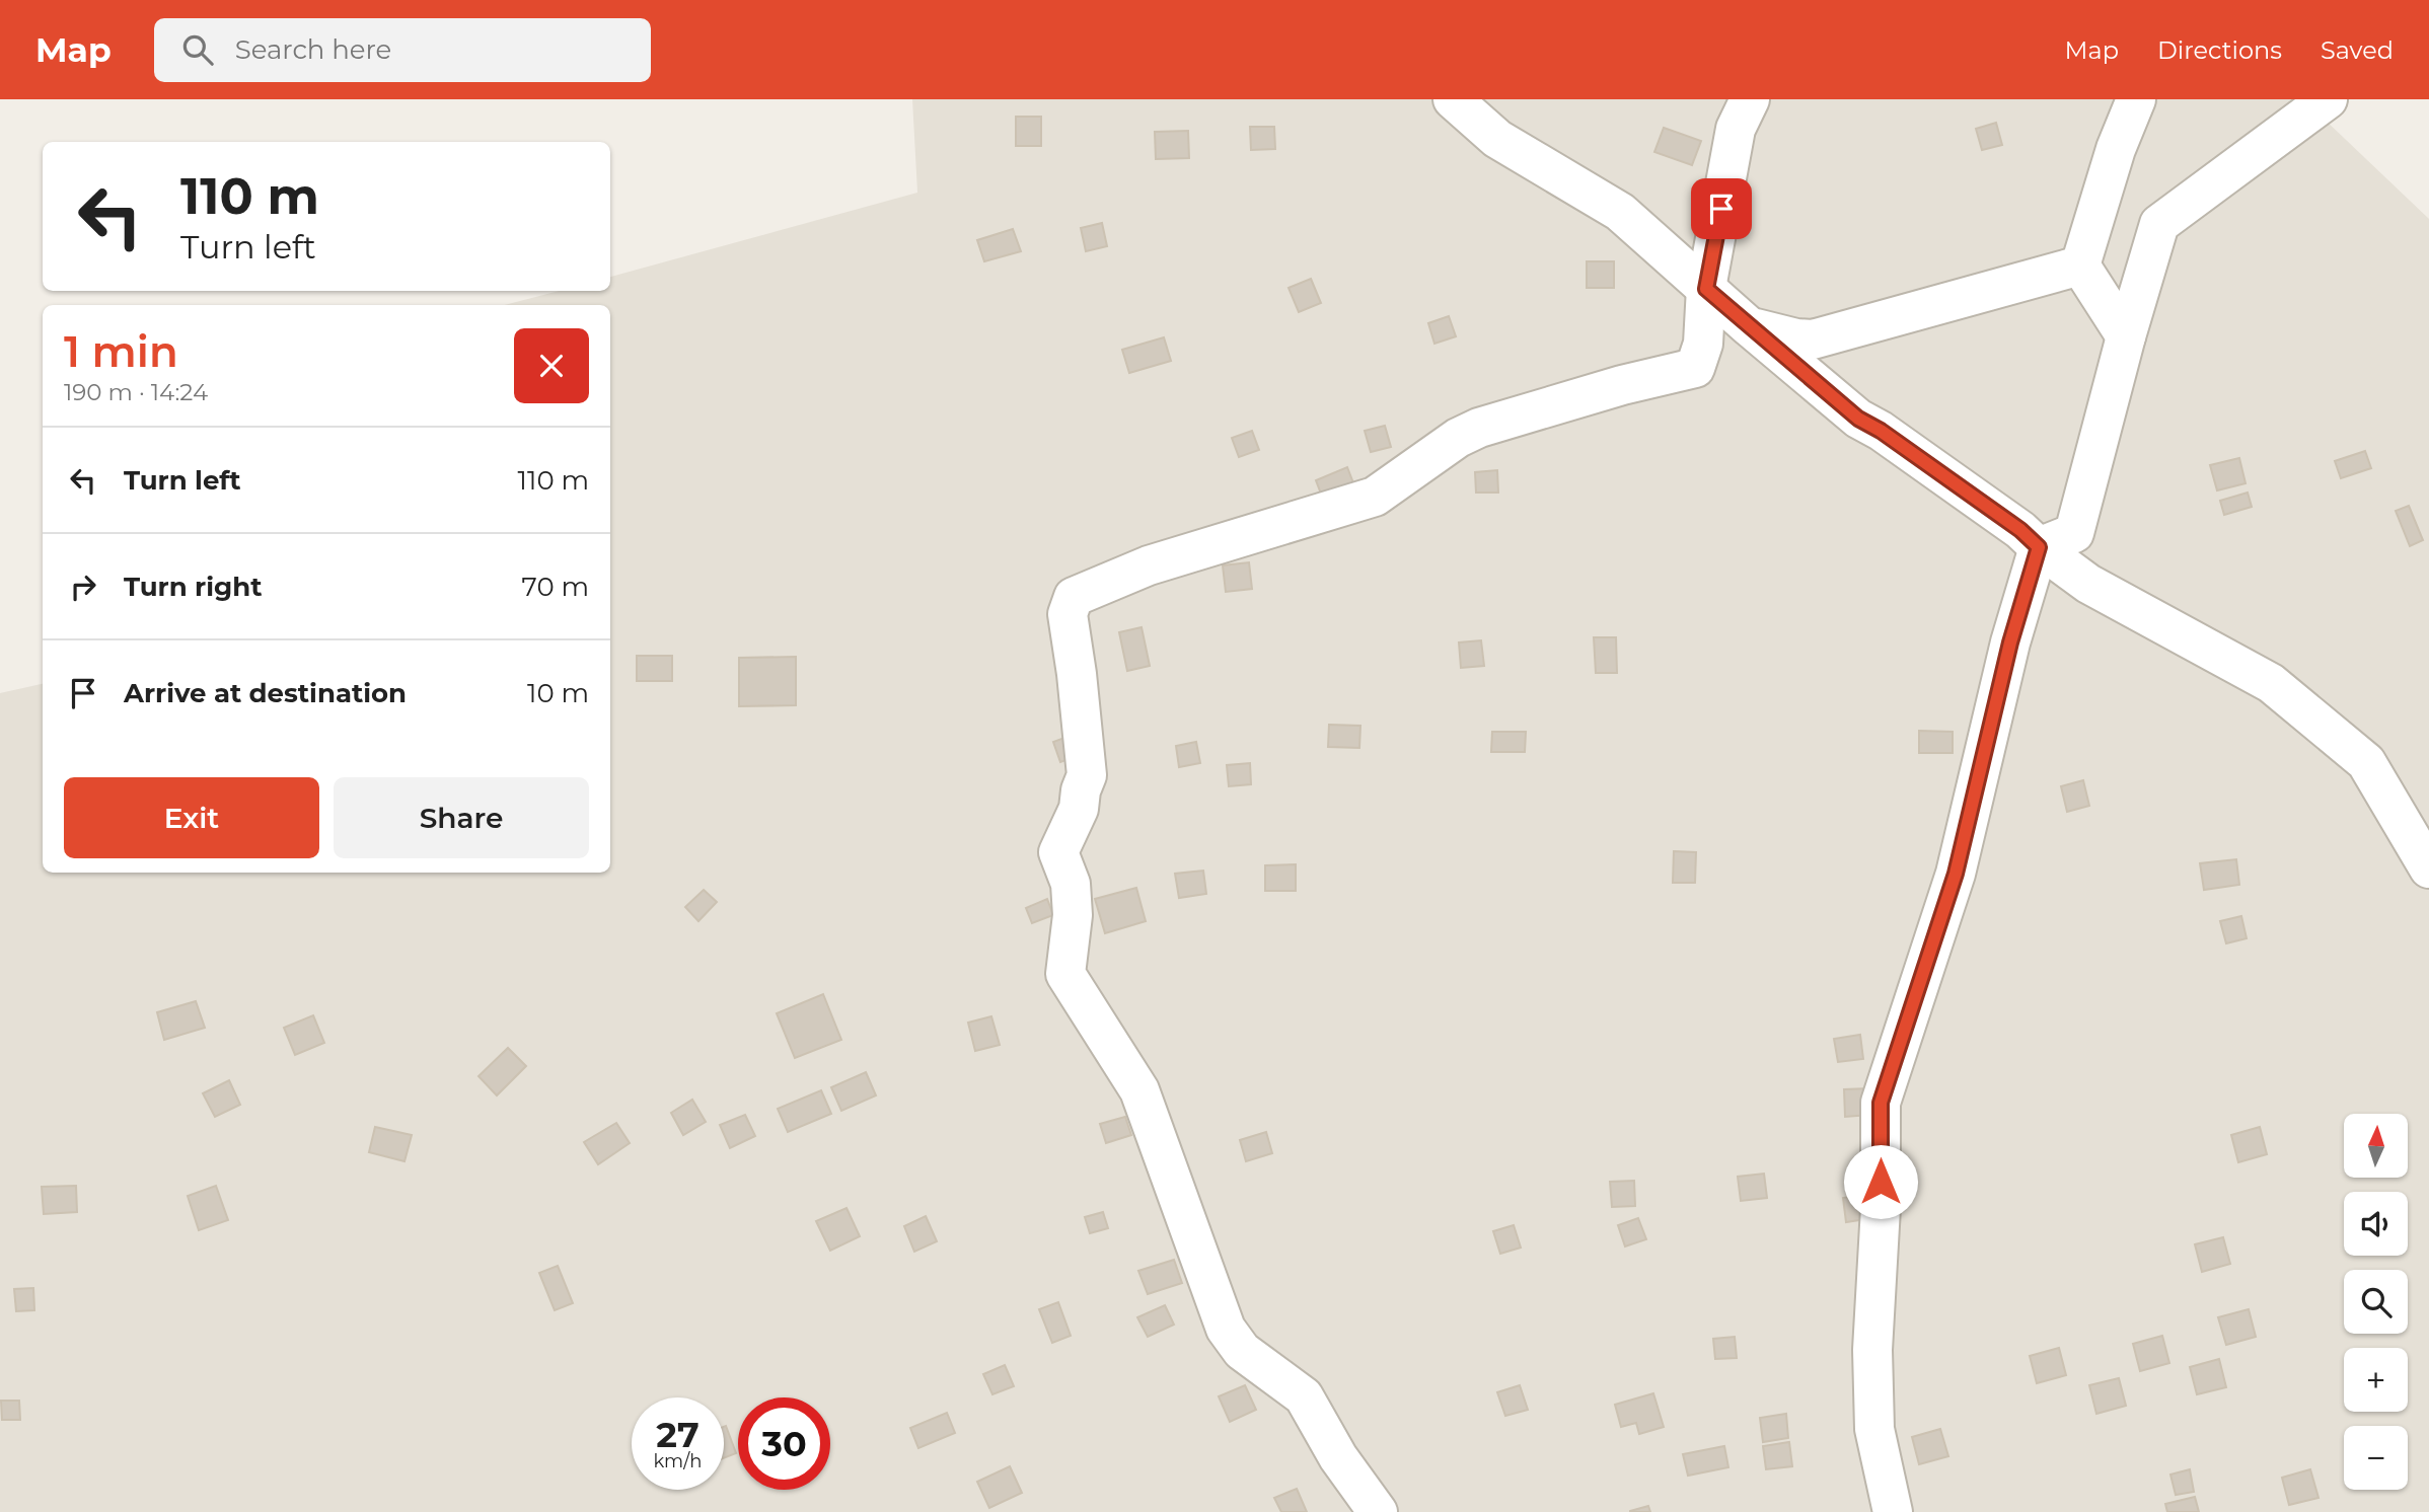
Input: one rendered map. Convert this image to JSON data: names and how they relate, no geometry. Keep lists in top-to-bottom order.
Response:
{
  "north": "top",
  "page": {
    "header": "Map",
    "search": "Search here",
    "nav": ["Map", "Directions", "Saved"],
    "turn": ["110 m", "Turn left"],
    "heading": ["1 min", "190 m · 14:24"],
    "list": [
      {
        "name": "Turn left",
        "value": "110 m"
      },
      {
        "name": "Turn right",
        "value": "70 m"
      },
      {
        "name": "Arrive at destination",
        "value": "10 m"
      }
    ],
    "buttons": ["Exit", "Share"],
    "map_buttons": ["+", "−"],
    "speed": "27 km/h",
    "limit": "30"
  }
}
